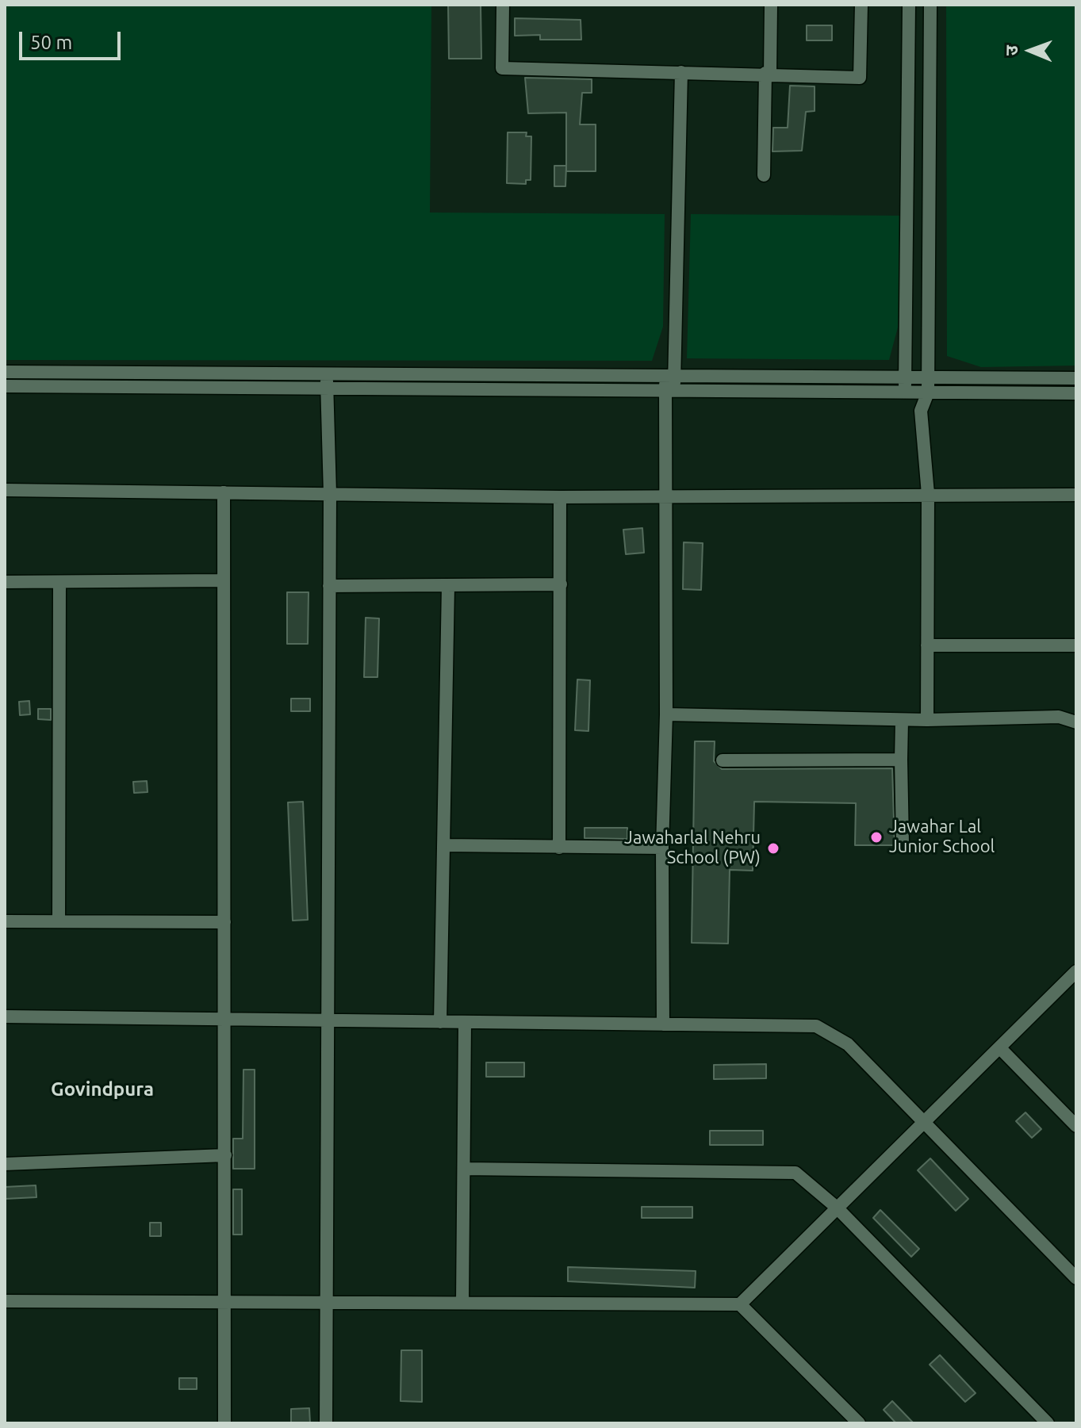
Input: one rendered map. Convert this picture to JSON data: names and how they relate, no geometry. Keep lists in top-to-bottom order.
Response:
{
  "districts": ["Govindpura"],
  "places": ["Jawahar Lal Junior School", "Jawaharlal Nehru School (PW)"],
  "scale_bar": "50 m",
  "north": "left"
}
